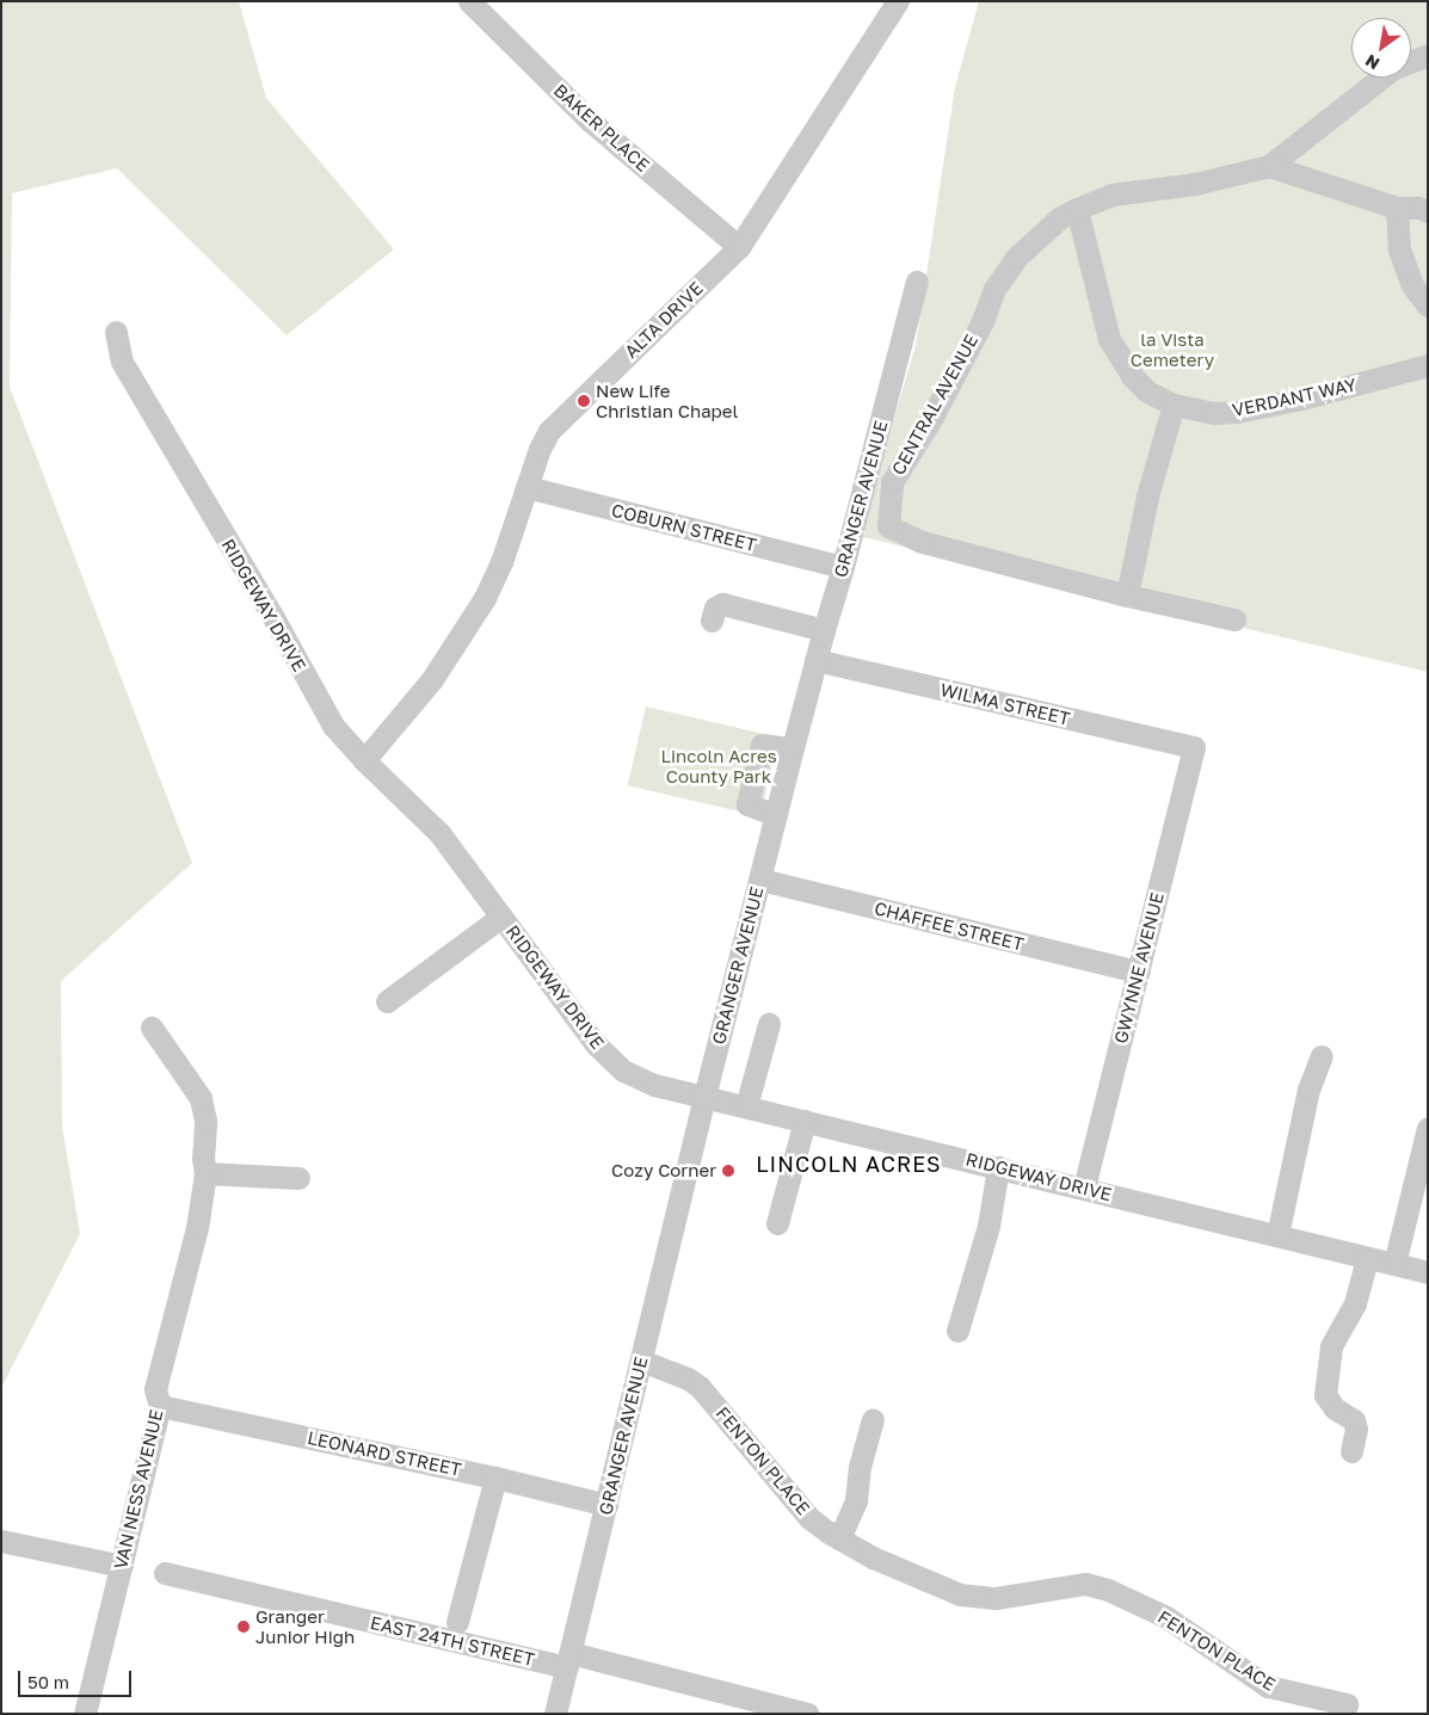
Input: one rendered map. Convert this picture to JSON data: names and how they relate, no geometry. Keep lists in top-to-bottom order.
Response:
{
  "streets": {
    "street": [
      "BAKER PLACE",
      "ALTA DRIVE",
      "VERDANT WAY",
      "CENTRAL AVENUE",
      "GRANGER AVENUE",
      "COBURN STREET",
      "RIDGEWAY DRIVE",
      "WILMA STREET",
      "CHAFFEE STREET",
      "GWYNNE AVENUE",
      "LEONARD STREET",
      "FENTON PLACE",
      "VAN NESS AVENUE",
      "EAST 24TH STREET"
    ]
  },
  "crossings": [
    ["BAKER PLACE", "ALTA DRIVE"],
    ["ALTA DRIVE", "COBURN STREET"],
    ["ALTA DRIVE", "RIDGEWAY DRIVE"],
    ["VERDANT WAY", "CENTRAL AVENUE"],
    ["CENTRAL AVENUE", "GRANGER AVENUE"],
    ["GRANGER AVENUE", "COBURN STREET"],
    ["GRANGER AVENUE", "RIDGEWAY DRIVE"],
    ["GRANGER AVENUE", "WILMA STREET"],
    ["GRANGER AVENUE", "CHAFFEE STREET"],
    ["GRANGER AVENUE", "LEONARD STREET"],
    ["GRANGER AVENUE", "FENTON PLACE"],
    ["GRANGER AVENUE", "EAST 24TH STREET"],
    ["RIDGEWAY DRIVE", "GWYNNE AVENUE"],
    ["WILMA STREET", "GWYNNE AVENUE"],
    ["CHAFFEE STREET", "GWYNNE AVENUE"],
    ["LEONARD STREET", "VAN NESS AVENUE"]
  ],
  "districts": ["LINCOLN ACRES"],
  "parks": ["la Vista Cemetery", "Lincoln Acres County Park"],
  "places": ["New Life Christian Chapel", "Cozy Corner", "Granger Junior High"],
  "scale_bar": "50 m",
  "north": "bottom left"
}
